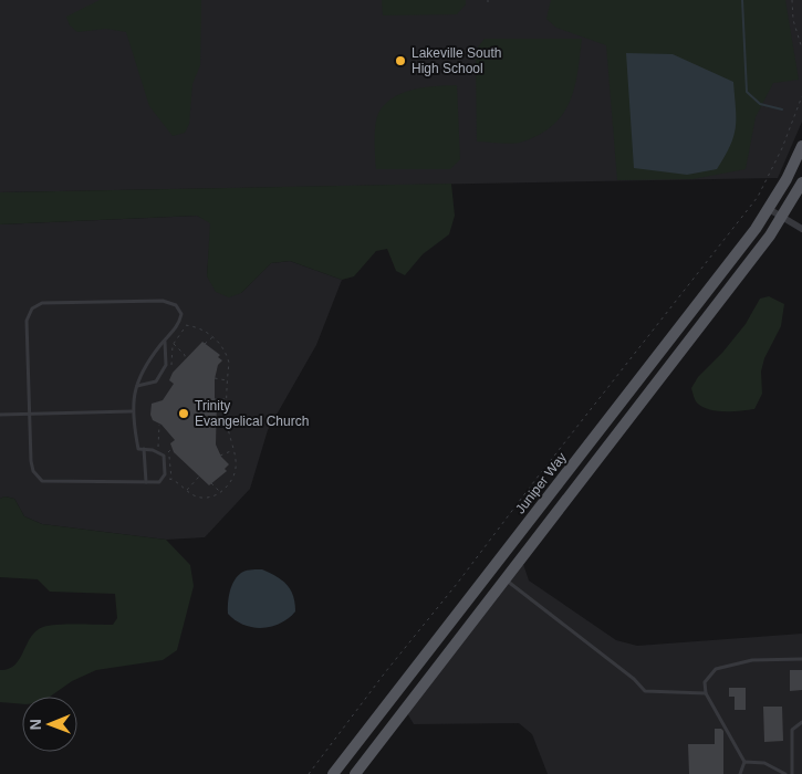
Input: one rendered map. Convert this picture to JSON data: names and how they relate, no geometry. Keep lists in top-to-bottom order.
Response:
{
  "streets": {
    "main road": ["Juniper Way"]
  },
  "places": ["Lakeville South High School", "Trinity Evangelical Church"],
  "north": "left"
}
